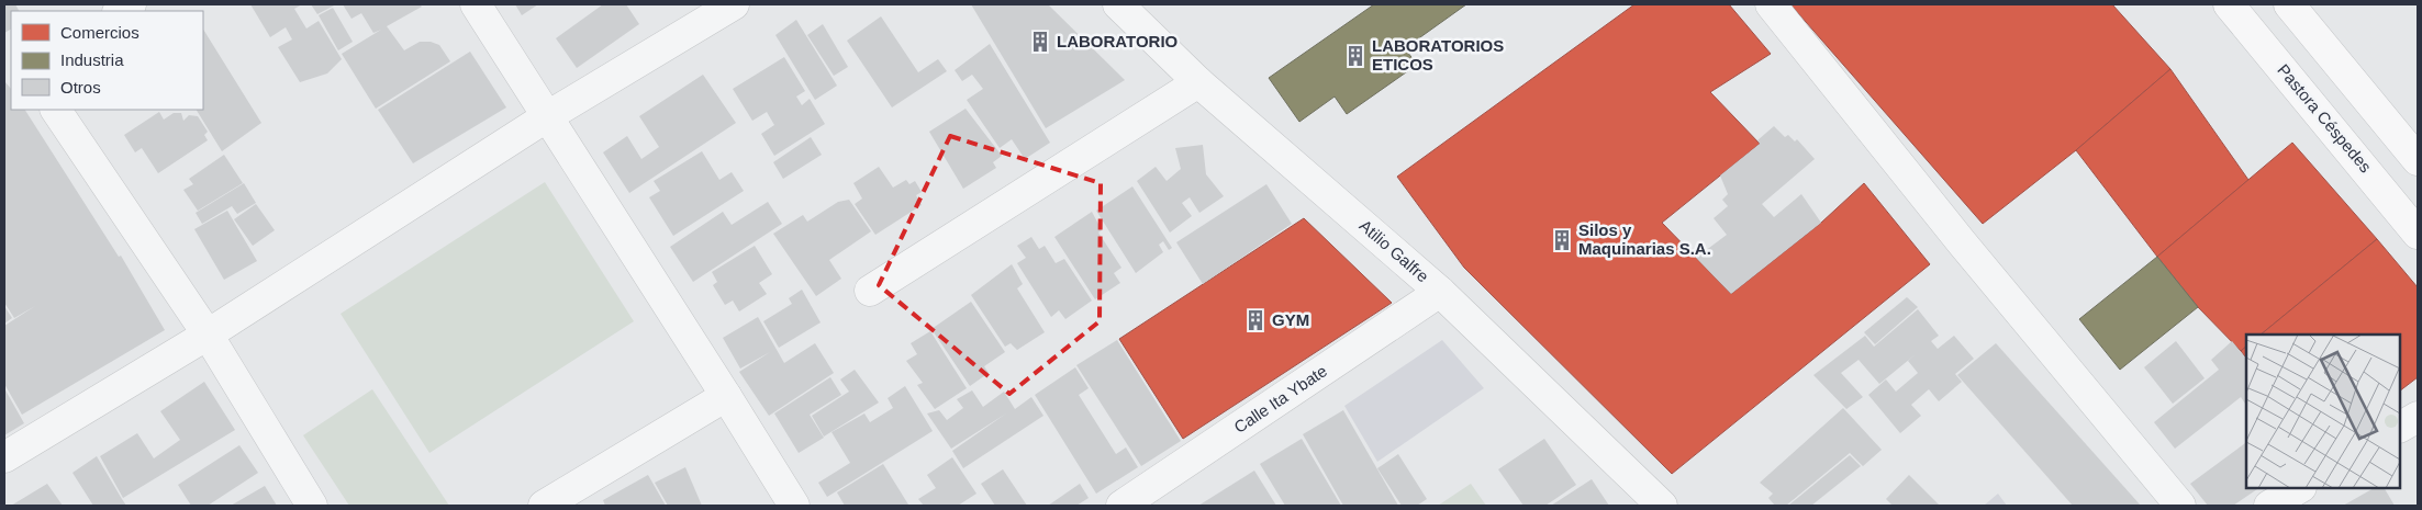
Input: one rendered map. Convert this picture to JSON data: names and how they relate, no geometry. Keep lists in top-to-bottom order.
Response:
{
  "streets": {
    "main road": ["Pastora Céspedes"],
    "street": ["Atilio Galfre", "Calle Ita Ybate"]
  },
  "crossings": [
    ["Atilio Galfre", "Calle Ita Ybate"]
  ],
  "places": {
    "building": [
      "LABORATORIO",
      "LABORATORIOS ETICOS",
      "Silos y Maquinarias S.A.",
      "GYM"
    ]
  },
  "legend": ["Comercios", "Industria", "Otros"]
}
